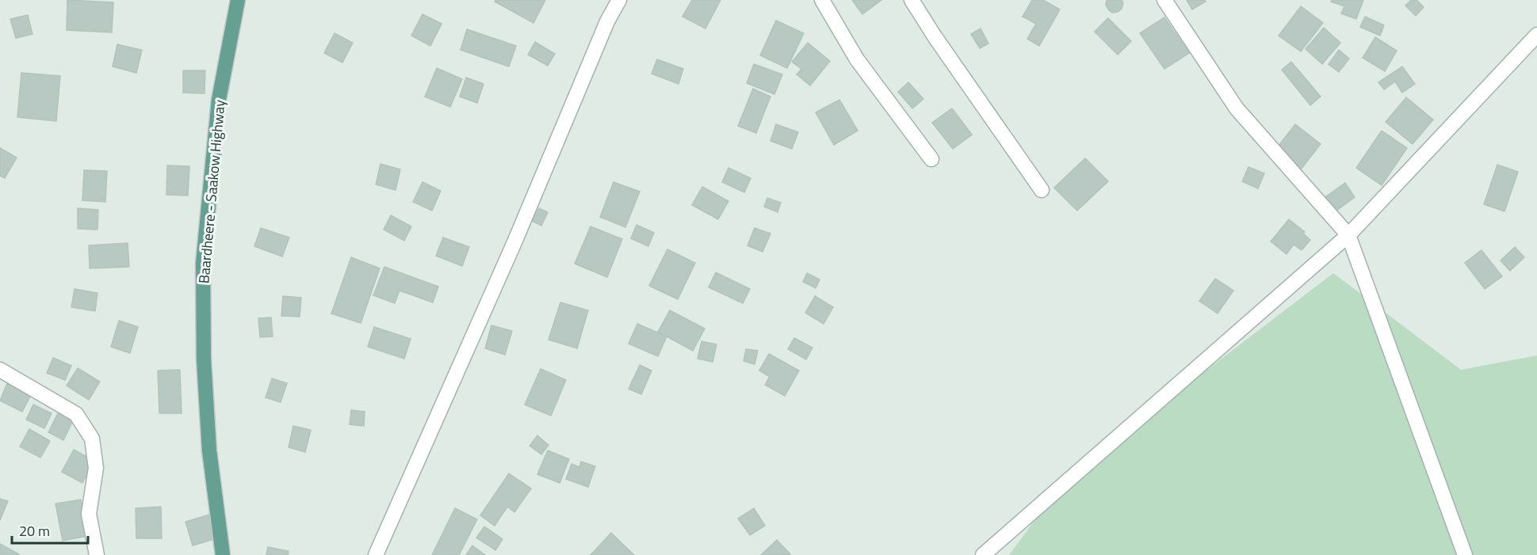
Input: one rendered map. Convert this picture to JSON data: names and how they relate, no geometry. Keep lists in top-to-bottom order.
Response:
{
  "streets": {
    "main road": ["Baardheere - Saakow Highway"]
  },
  "scale_bar": "20 m"
}
